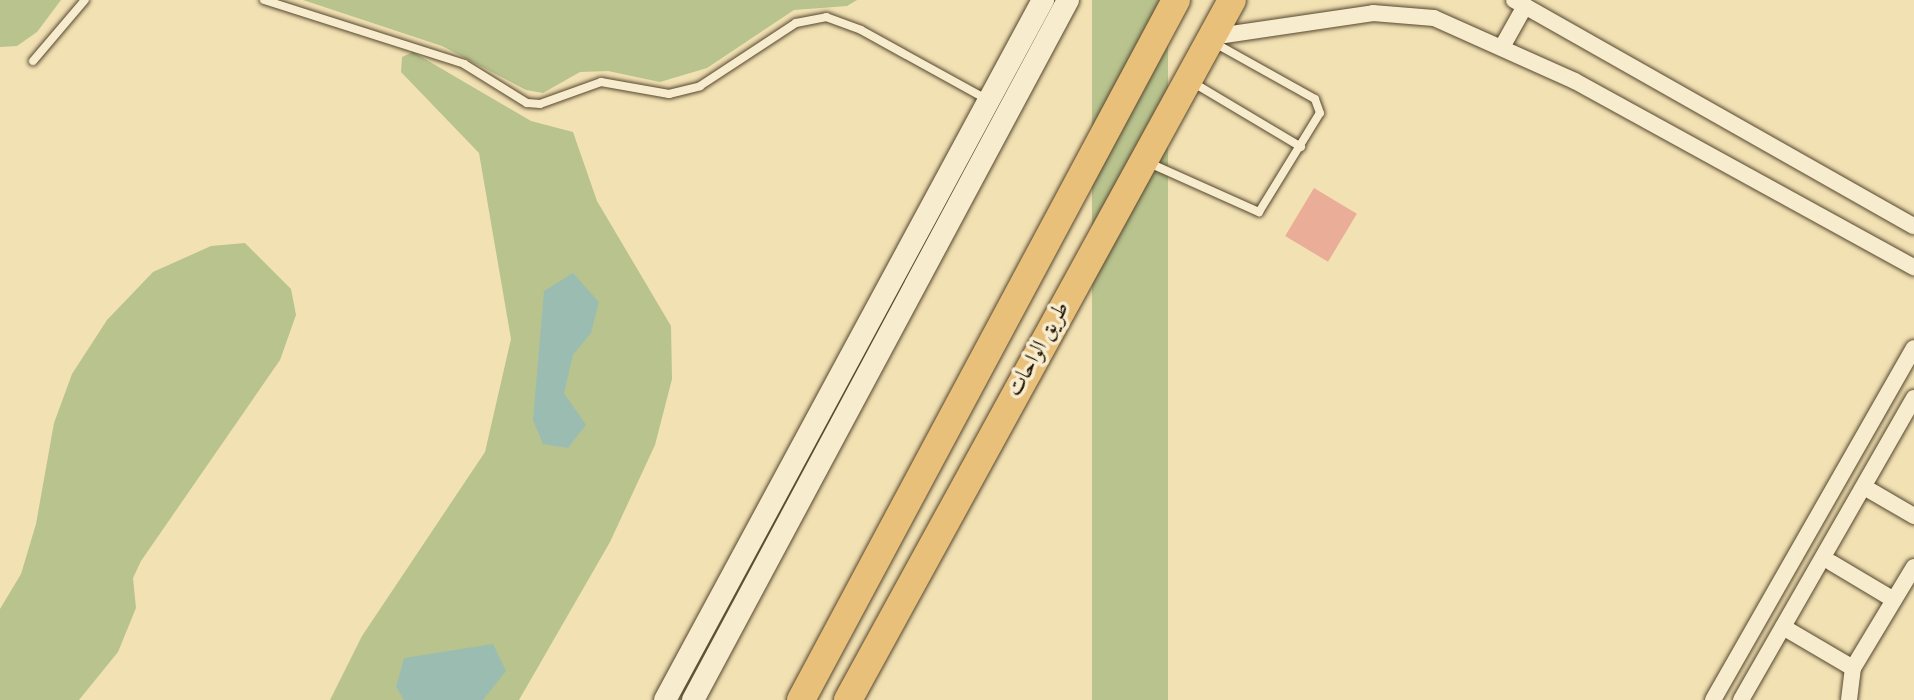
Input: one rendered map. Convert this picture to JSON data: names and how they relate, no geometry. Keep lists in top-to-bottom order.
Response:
{
  "streets": {
    "highway": ["طريق الواحات"]
  }
}
